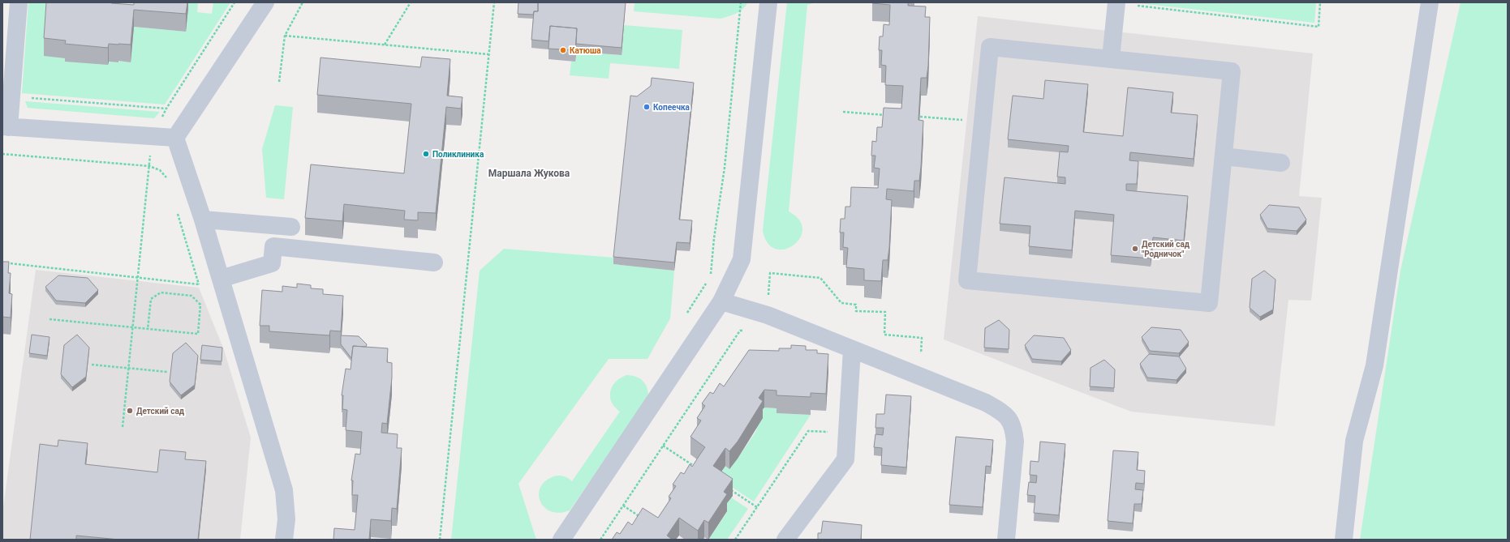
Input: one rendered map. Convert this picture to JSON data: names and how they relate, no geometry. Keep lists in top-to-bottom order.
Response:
{
  "districts": ["Маршала Жукова"],
  "places": [
    "Катюша",
    "Копеечка",
    "Поликлиника",
    "Детский сад \"Родничок\"",
    "Детский сад"
  ]
}
